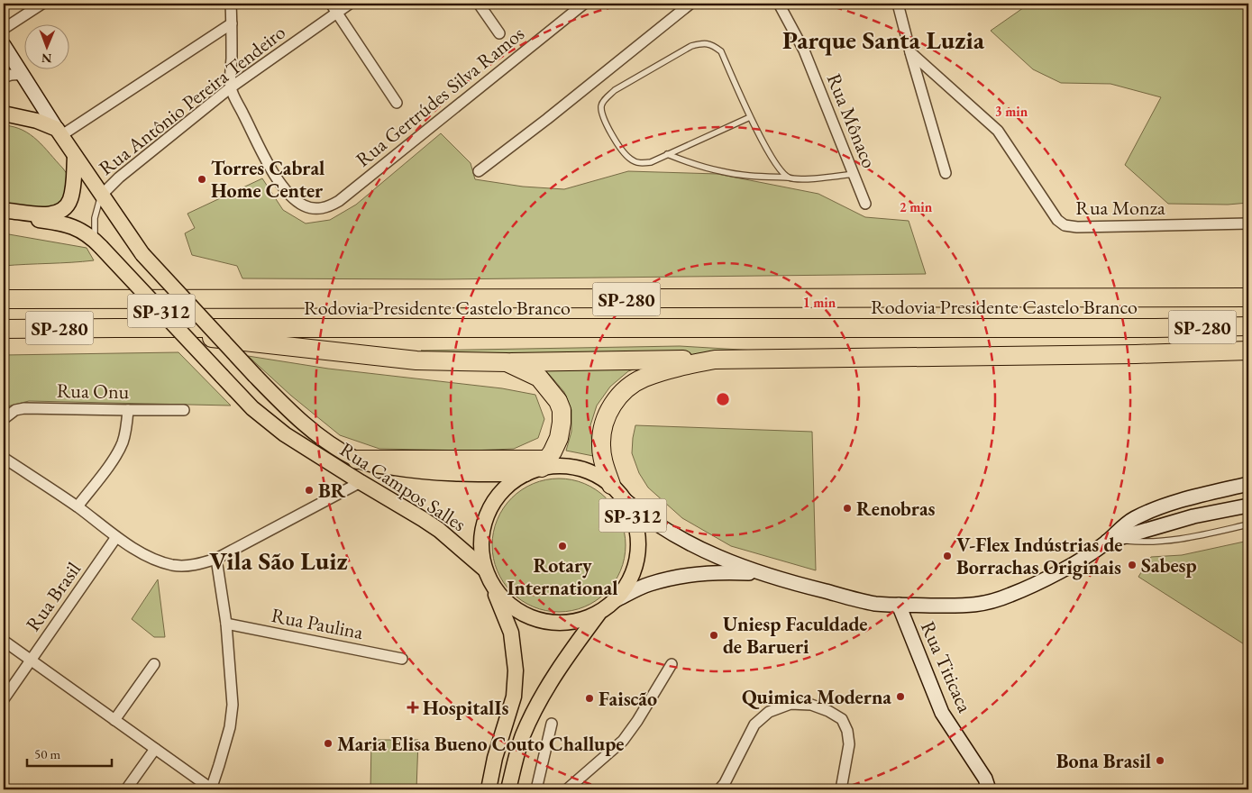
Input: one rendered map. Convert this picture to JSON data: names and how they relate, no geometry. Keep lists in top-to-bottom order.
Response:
{
  "streets": {
    "highway": ["SP-280", "Rodovia Presidente Castelo Branco"],
    "main road": ["SP-312", "Rua Campos Salles"],
    "street": [
      "Rua Gertrúdes Silva Ramos",
      "Rua Antônio Pereira Tendeiro",
      "Rua Mônaco",
      "Rua Monza",
      "Rua Onu",
      "Rua Brasil",
      "Rua Paulina",
      "Rua Titicaca"
    ]
  },
  "crossings": [
    ["Rua Gertrúdes Silva Ramos", "Rua Antônio Pereira Tendeiro"],
    ["Rua Antônio Pereira Tendeiro", "SP-312"],
    ["Rua Antônio Pereira Tendeiro", "Rua Campos Salles"],
    ["SP-312", "Rua Campos Salles"]
  ],
  "districts": ["Parque Santa Luzia", "Vila São Luiz"],
  "places": {
    "other": [
      "Torres Cabral Home Center",
      "BR",
      "Renobras",
      "Rotary International",
      "V-Flex Indústrias de Borrachas Originais",
      "Sabesp",
      "Uniesp Faculdade de Barueri",
      "Quimica Moderna",
      "Faiscão",
      "Maria Elisa Bueno Couto Challupe",
      "Bona Brasil"
    ],
    "health": ["HospitalIs"]
  },
  "scale_bar": "50 m",
  "north": "bottom",
  "rings": ["3 min", "2 min", "1 min"]
}
